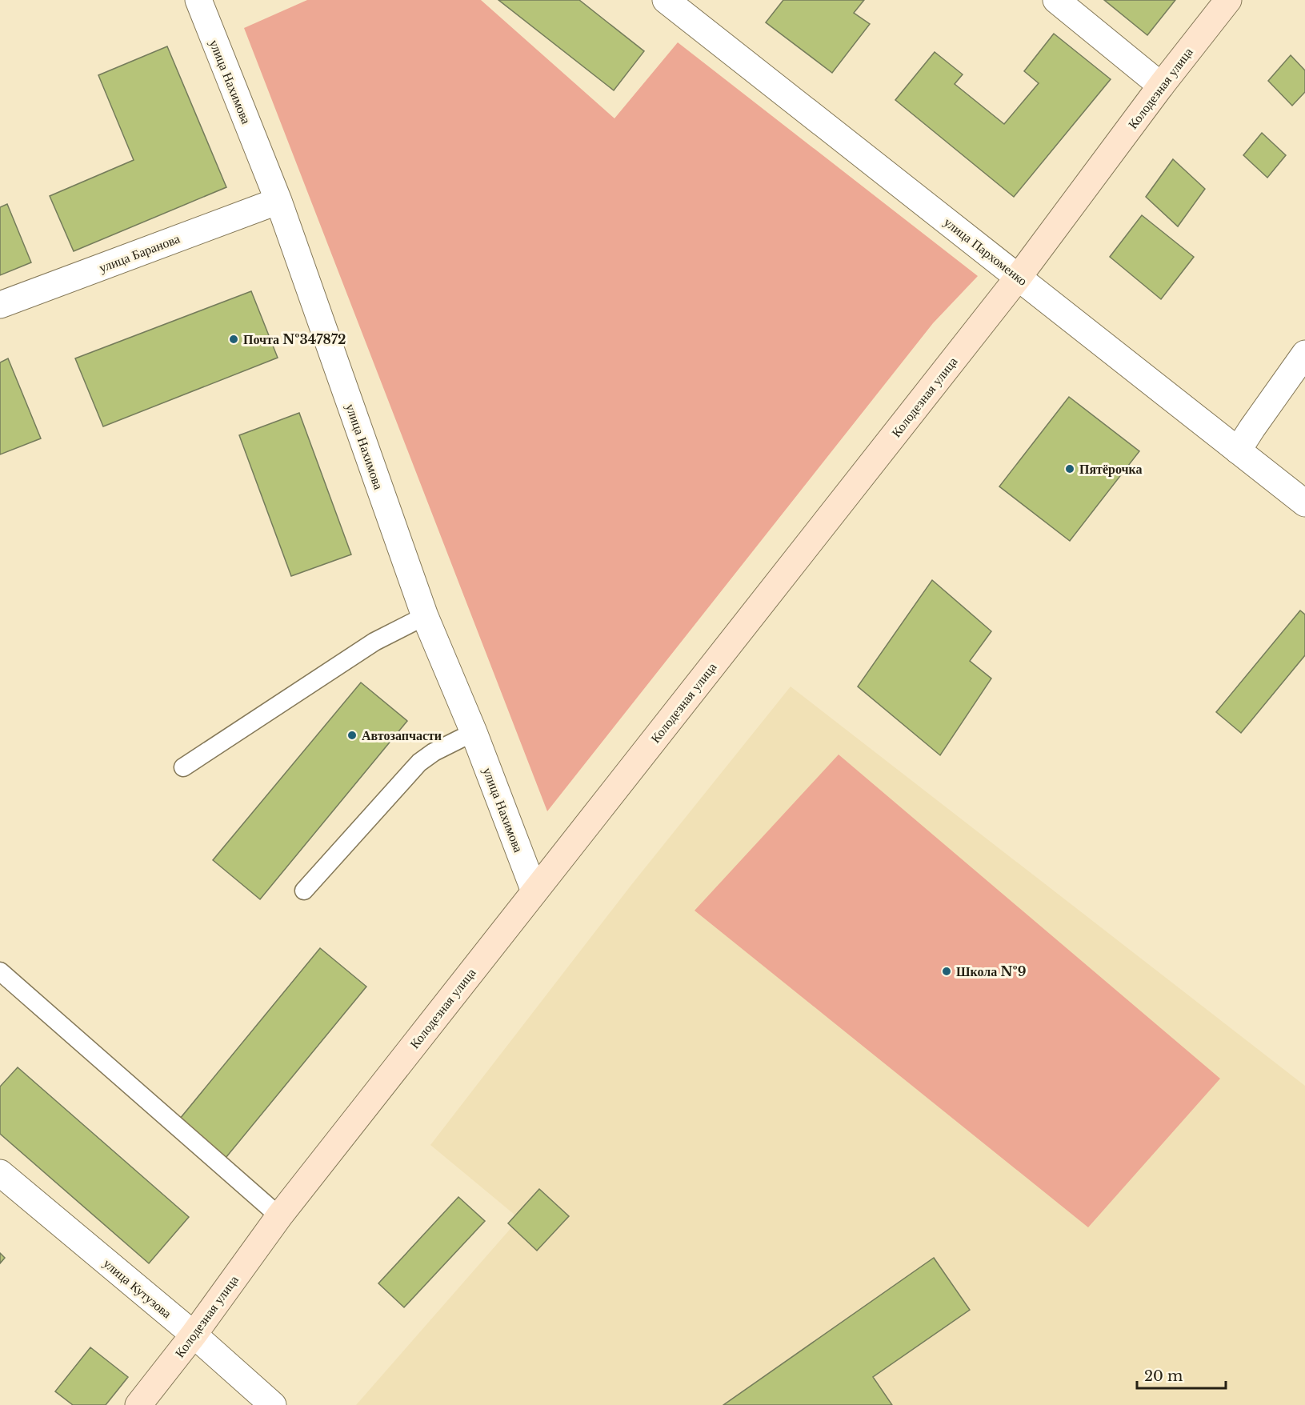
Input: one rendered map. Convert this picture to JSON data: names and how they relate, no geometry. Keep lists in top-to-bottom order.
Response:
{
  "streets": {
    "main road": ["Колодезная улица"],
    "street": [
      "улица Нахимова",
      "улица Пархоменко",
      "улица Баранова",
      "улица Кутузова"
    ]
  },
  "crossings": [
    ["улица Нахимова", "Колодезная улица"],
    ["улица Нахимова", "улица Баранова"],
    ["Колодезная улица", "улица Пархоменко"],
    ["Колодезная улица", "улица Кутузова"]
  ],
  "places": [
    "Почта №347872",
    "Пятёрочка",
    "Автозапчасти",
    "Школа №9"
  ],
  "scale_bar": "20 m"
}
